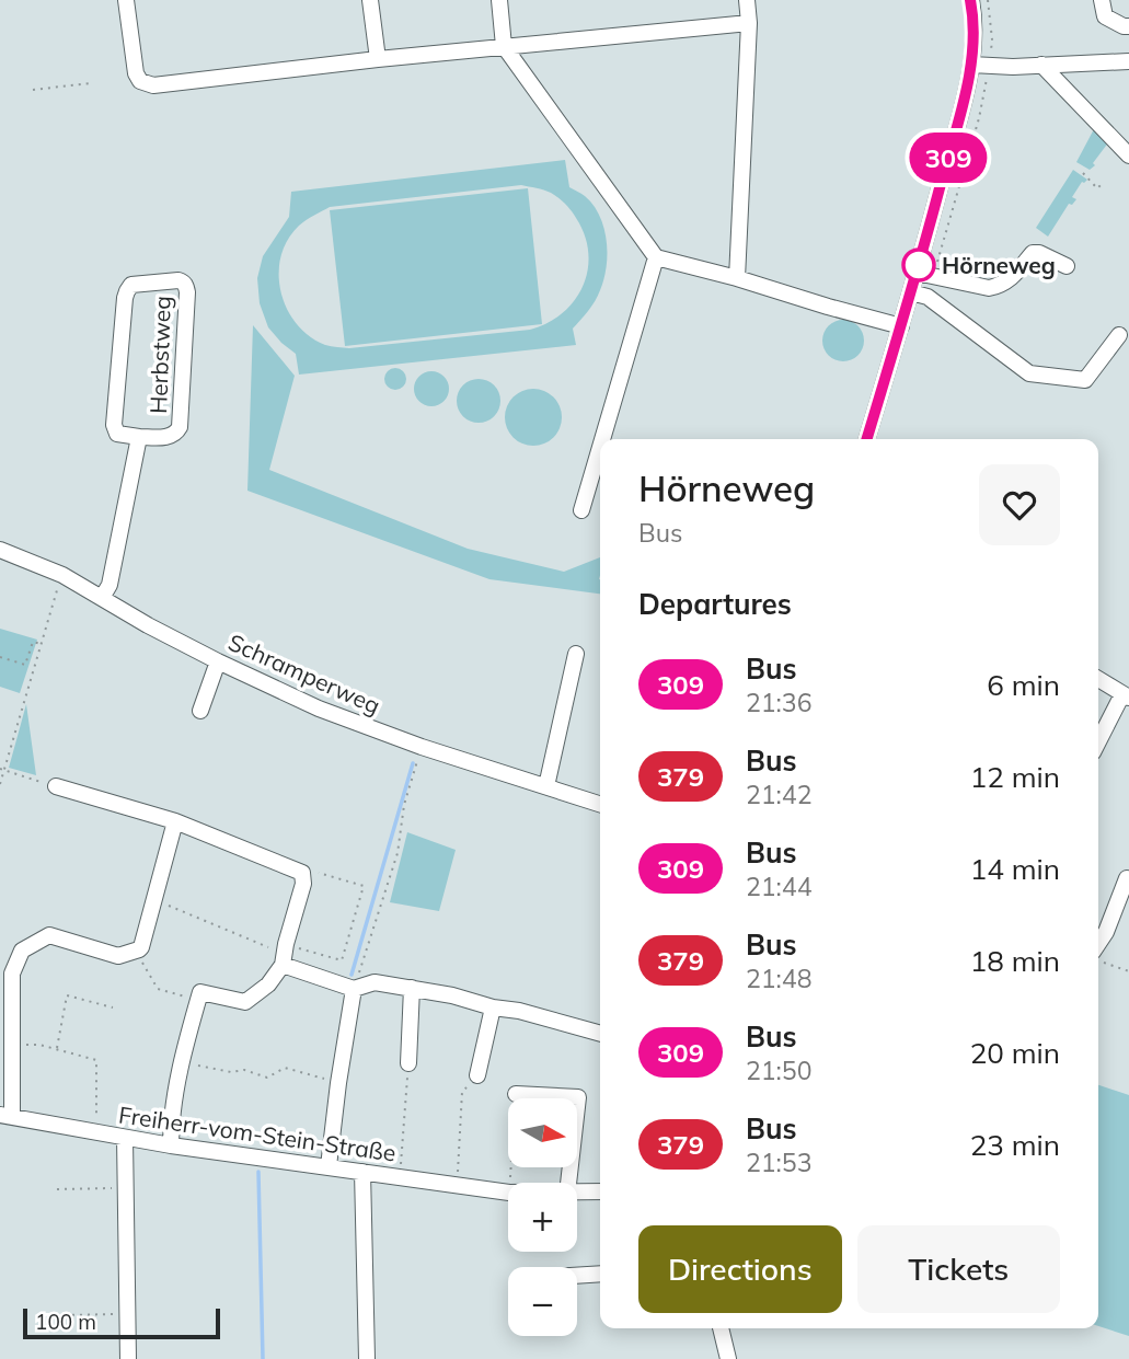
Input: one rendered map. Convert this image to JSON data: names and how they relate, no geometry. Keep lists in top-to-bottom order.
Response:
{
  "streets": {
    "street": ["Herbstweg", "Schramperweg", "Freiherr-vom-Stein-Straße"]
  },
  "crossings": [
    ["Herbstweg", "Schramperweg"]
  ],
  "places": ["Hörneweg"],
  "lines": ["bus line 309"],
  "scale_bar": "100 m",
  "north": "right",
  "page": {
    "on_map": "309",
    "heading": [
      ["Hörneweg", "Bus"],
      "Departures"
    ],
    "list": [
      {
        "mark": "309",
        "name": "Bus",
        "note": "21:36",
        "value": "6 min"
      },
      {
        "mark": "379",
        "name": "Bus",
        "note": "21:42",
        "value": "12 min"
      },
      {
        "mark": "309",
        "name": "Bus",
        "note": "21:44",
        "value": "14 min"
      },
      {
        "mark": "379",
        "name": "Bus",
        "note": "21:48",
        "value": "18 min"
      },
      {
        "mark": "309",
        "name": "Bus",
        "note": "21:50",
        "value": "20 min"
      },
      {
        "mark": "379",
        "name": "Bus",
        "note": "21:53",
        "value": "23 min"
      }
    ],
    "map_buttons": ["+", "−"],
    "buttons": ["Directions", "Tickets"],
    "scale": "100 m"
  }
}
